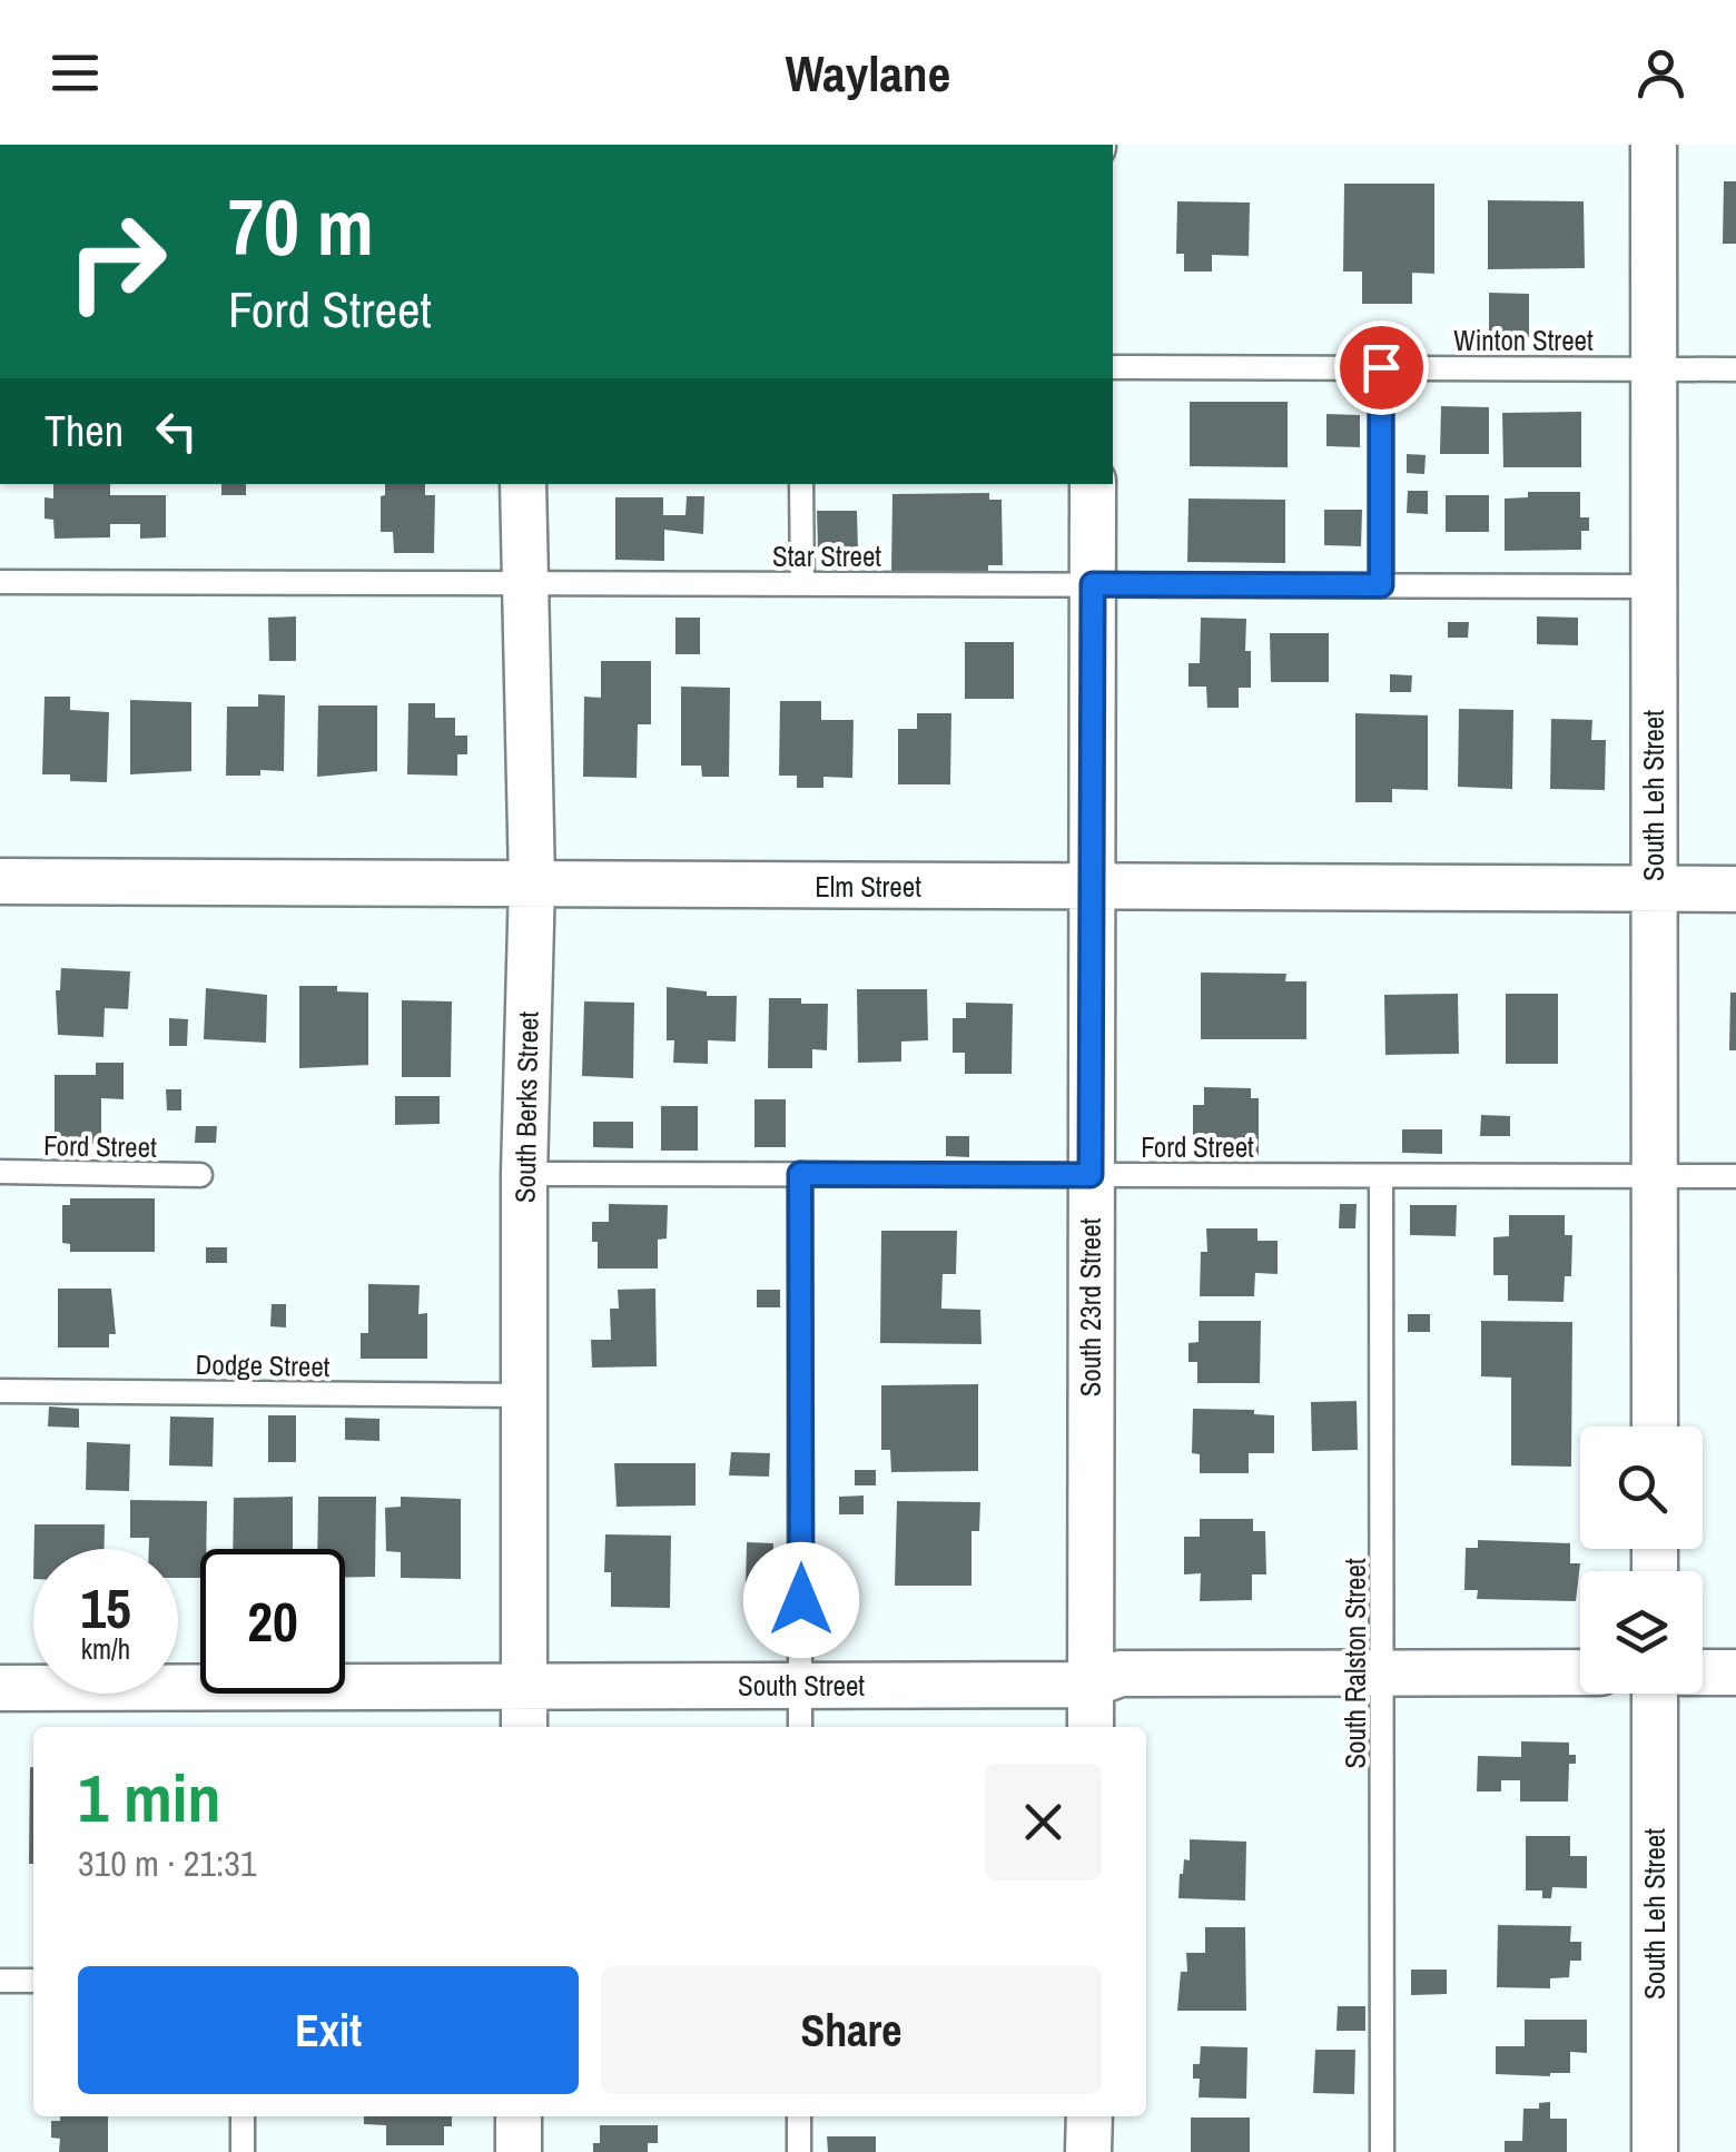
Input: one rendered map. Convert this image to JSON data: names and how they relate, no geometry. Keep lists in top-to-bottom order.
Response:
{
  "streets": {
    "street": [
      "South Leh Street",
      "Elm Street",
      "South Berks Street",
      "South 23rd Street",
      "South Street"
    ],
    "lane": [
      "Winton Street",
      "Star Street",
      "Ford Street",
      "Dodge Street",
      "South Ralston Street"
    ]
  },
  "crossings": [
    ["Winton Street", "South Leh Street"],
    ["Star Street", "South Leh Street"],
    ["Star Street", "South Berks Street"],
    ["Star Street", "South 23rd Street"],
    ["South Leh Street", "Elm Street"],
    ["South Leh Street", "Ford Street"],
    ["Elm Street", "South Berks Street"],
    ["Elm Street", "South 23rd Street"],
    ["South Berks Street", "Ford Street"],
    ["South Berks Street", "Dodge Street"],
    ["South Berks Street", "South Street"],
    ["Ford Street", "South 23rd Street"],
    ["Ford Street", "South Ralston Street"],
    ["South 23rd Street", "South Street"],
    ["South Ralston Street", "South Street"]
  ],
  "page": {
    "header": "Waylane",
    "turn": ["70 m", "Ford Street"],
    "then": "Then",
    "speed": "15 km/h",
    "limit": "20",
    "heading": ["1 min", "310 m · 21:31"],
    "buttons": ["Exit", "Share"]
  }
}
